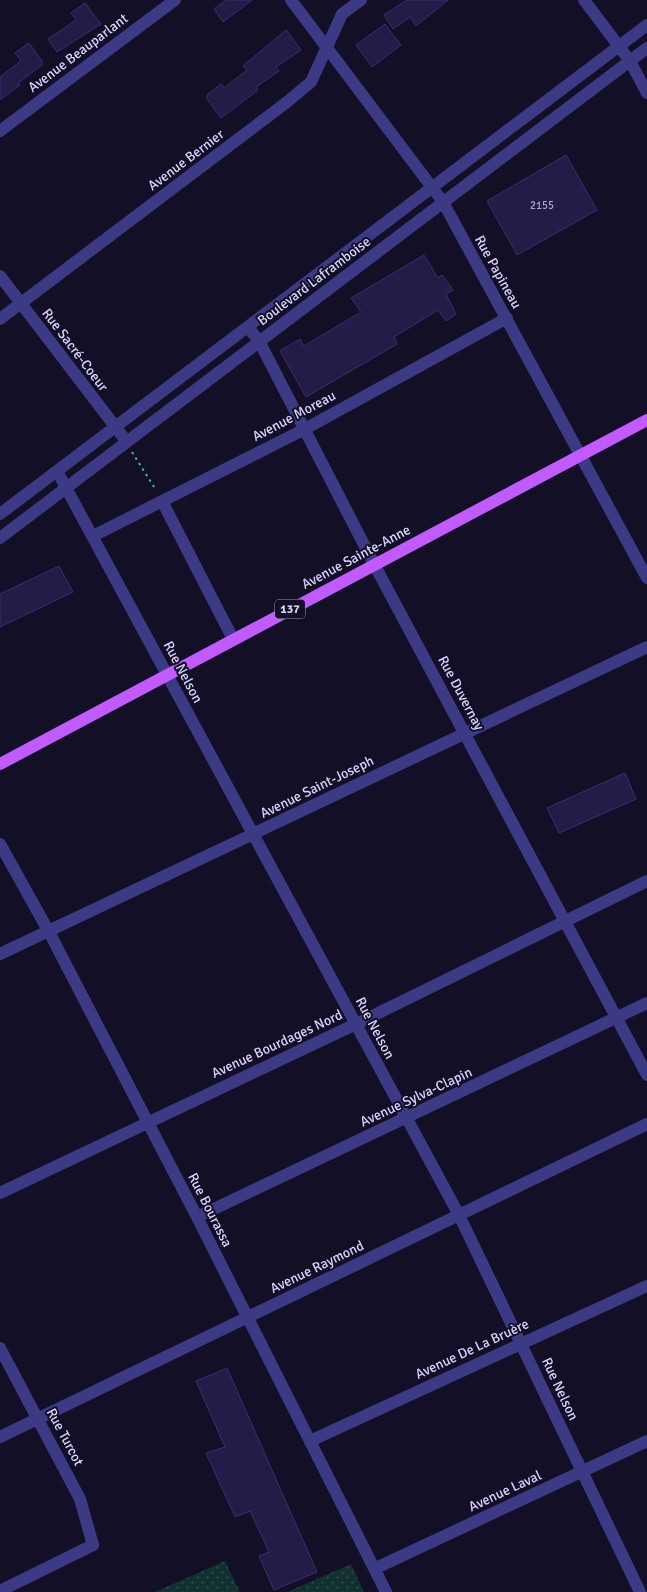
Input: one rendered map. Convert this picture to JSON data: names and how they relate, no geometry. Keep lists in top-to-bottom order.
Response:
{
  "streets": {
    "main road": ["Avenue Sainte-Anne", "137"],
    "street": [
      "Avenue Beauparlant",
      "Avenue Bernier",
      "Rue Papineau",
      "Boulevard Laframboise",
      "Rue Sacré-Coeur",
      "Avenue Moreau",
      "Rue Nelson",
      "Rue Duvernay",
      "Avenue Saint-Joseph",
      "Avenue Bourdages Nord",
      "Avenue Sylva-Clapin",
      "Rue Bourassa",
      "Avenue Raymond",
      "Avenue De La Bruère",
      "Rue Turcot",
      "Avenue Laval"
    ]
  },
  "crossings": [
    ["Avenue Bernier", "Rue Papineau"],
    ["Avenue Bernier", "Rue Sacré-Coeur"],
    ["Rue Papineau", "Boulevard Laframboise"],
    ["Rue Papineau", "Avenue Moreau"],
    ["Rue Papineau", "Avenue Sainte-Anne"],
    ["Boulevard Laframboise", "Rue Sacré-Coeur"],
    ["Boulevard Laframboise", "Rue Nelson"],
    ["Boulevard Laframboise", "Rue Duvernay"],
    ["Avenue Moreau", "Rue Nelson"],
    ["Avenue Moreau", "Rue Duvernay"],
    ["Avenue Sainte-Anne", "Rue Nelson"],
    ["Avenue Sainte-Anne", "Rue Duvernay"],
    ["Rue Nelson", "Avenue Saint-Joseph"],
    ["Rue Nelson", "Avenue Bourdages Nord"],
    ["Rue Nelson", "Avenue Sylva-Clapin"],
    ["Rue Nelson", "Avenue Raymond"],
    ["Rue Nelson", "Avenue De La Bruère"],
    ["Rue Nelson", "Avenue Laval"],
    ["Rue Duvernay", "Avenue Saint-Joseph"],
    ["Rue Duvernay", "Avenue Bourdages Nord"],
    ["Rue Duvernay", "Avenue Sylva-Clapin"],
    ["Avenue Saint-Joseph", "Rue Bourassa"],
    ["Avenue Bourdages Nord", "Rue Bourassa"],
    ["Avenue Sylva-Clapin", "Rue Bourassa"],
    ["Rue Bourassa", "Avenue Raymond"],
    ["Rue Bourassa", "Avenue De La Bruère"],
    ["Rue Bourassa", "Avenue Laval"],
    ["Avenue Raymond", "Rue Turcot"]
  ],
  "house_numbers": ["2155"]
}
